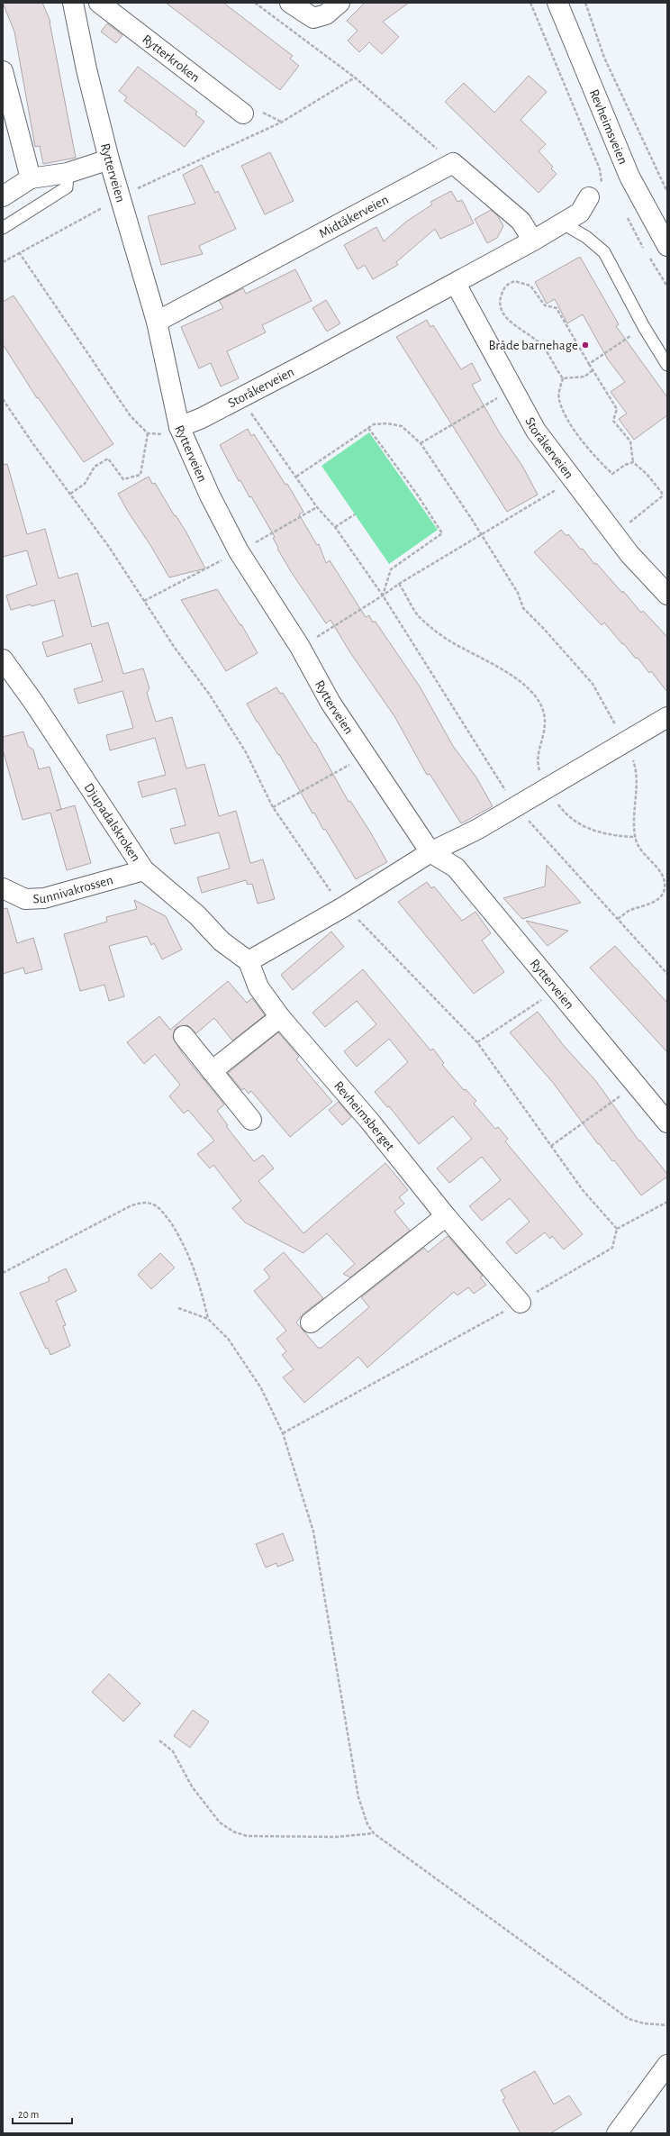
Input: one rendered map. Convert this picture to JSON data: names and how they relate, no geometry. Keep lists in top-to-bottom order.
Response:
{
  "streets": {
    "street": [
      "Rytterkroken",
      "Revheimsveien",
      "Rytterveien",
      "Midtåkerveien",
      "Storåkerveien",
      "Djupadalskroken",
      "Sunnivakrossen",
      "Revheimsberget"
    ]
  },
  "crossings": [
    ["Rytterveien", "Midtåkerveien"],
    ["Rytterveien", "Storåkerveien"],
    ["Djupadalskroken", "Sunnivakrossen"],
    ["Djupadalskroken", "Revheimsberget"]
  ],
  "places": ["Bråde barnehage"],
  "scale_bar": "20 m"
}
